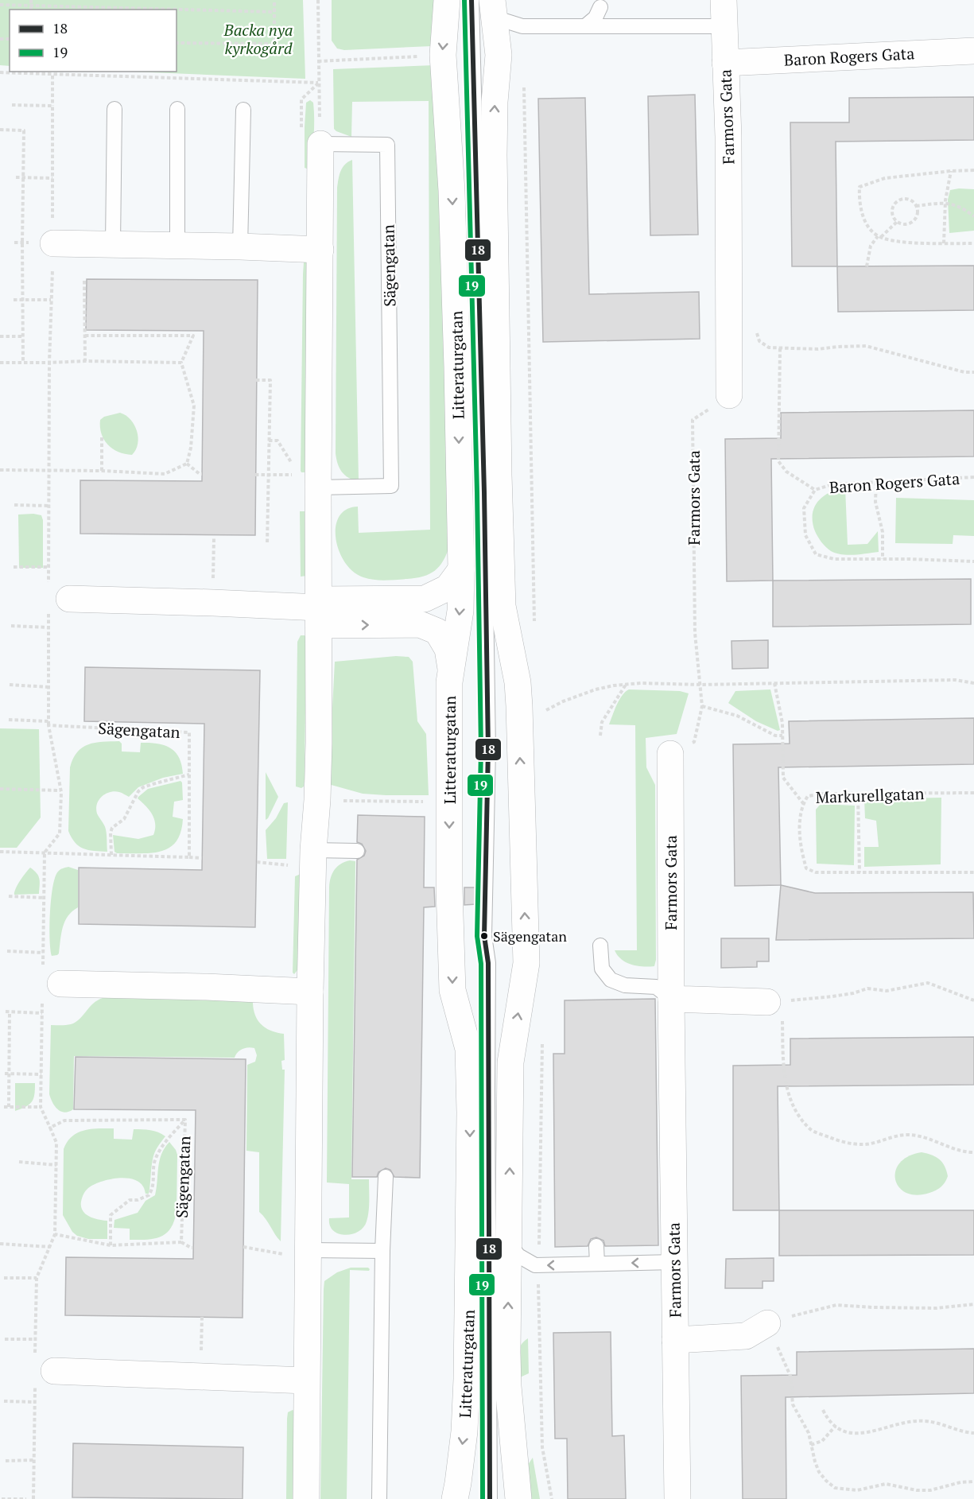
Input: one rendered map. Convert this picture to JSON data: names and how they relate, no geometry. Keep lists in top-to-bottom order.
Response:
{
  "streets": {
    "street": ["Baron Rogers Gata", "Farmors Gata", "Litteraturgatan"],
    "lane": ["Sägengatan"],
    "path": ["Markurellgatan"]
  },
  "crossings": [
    ["Baron Rogers Gata", "Farmors Gata"]
  ],
  "parks": ["Backa nya kyrkogård"],
  "places": ["Sägengatan"],
  "lines": ["transit line 18", "transit line 19"],
  "legend": ["18", "19"]
}
